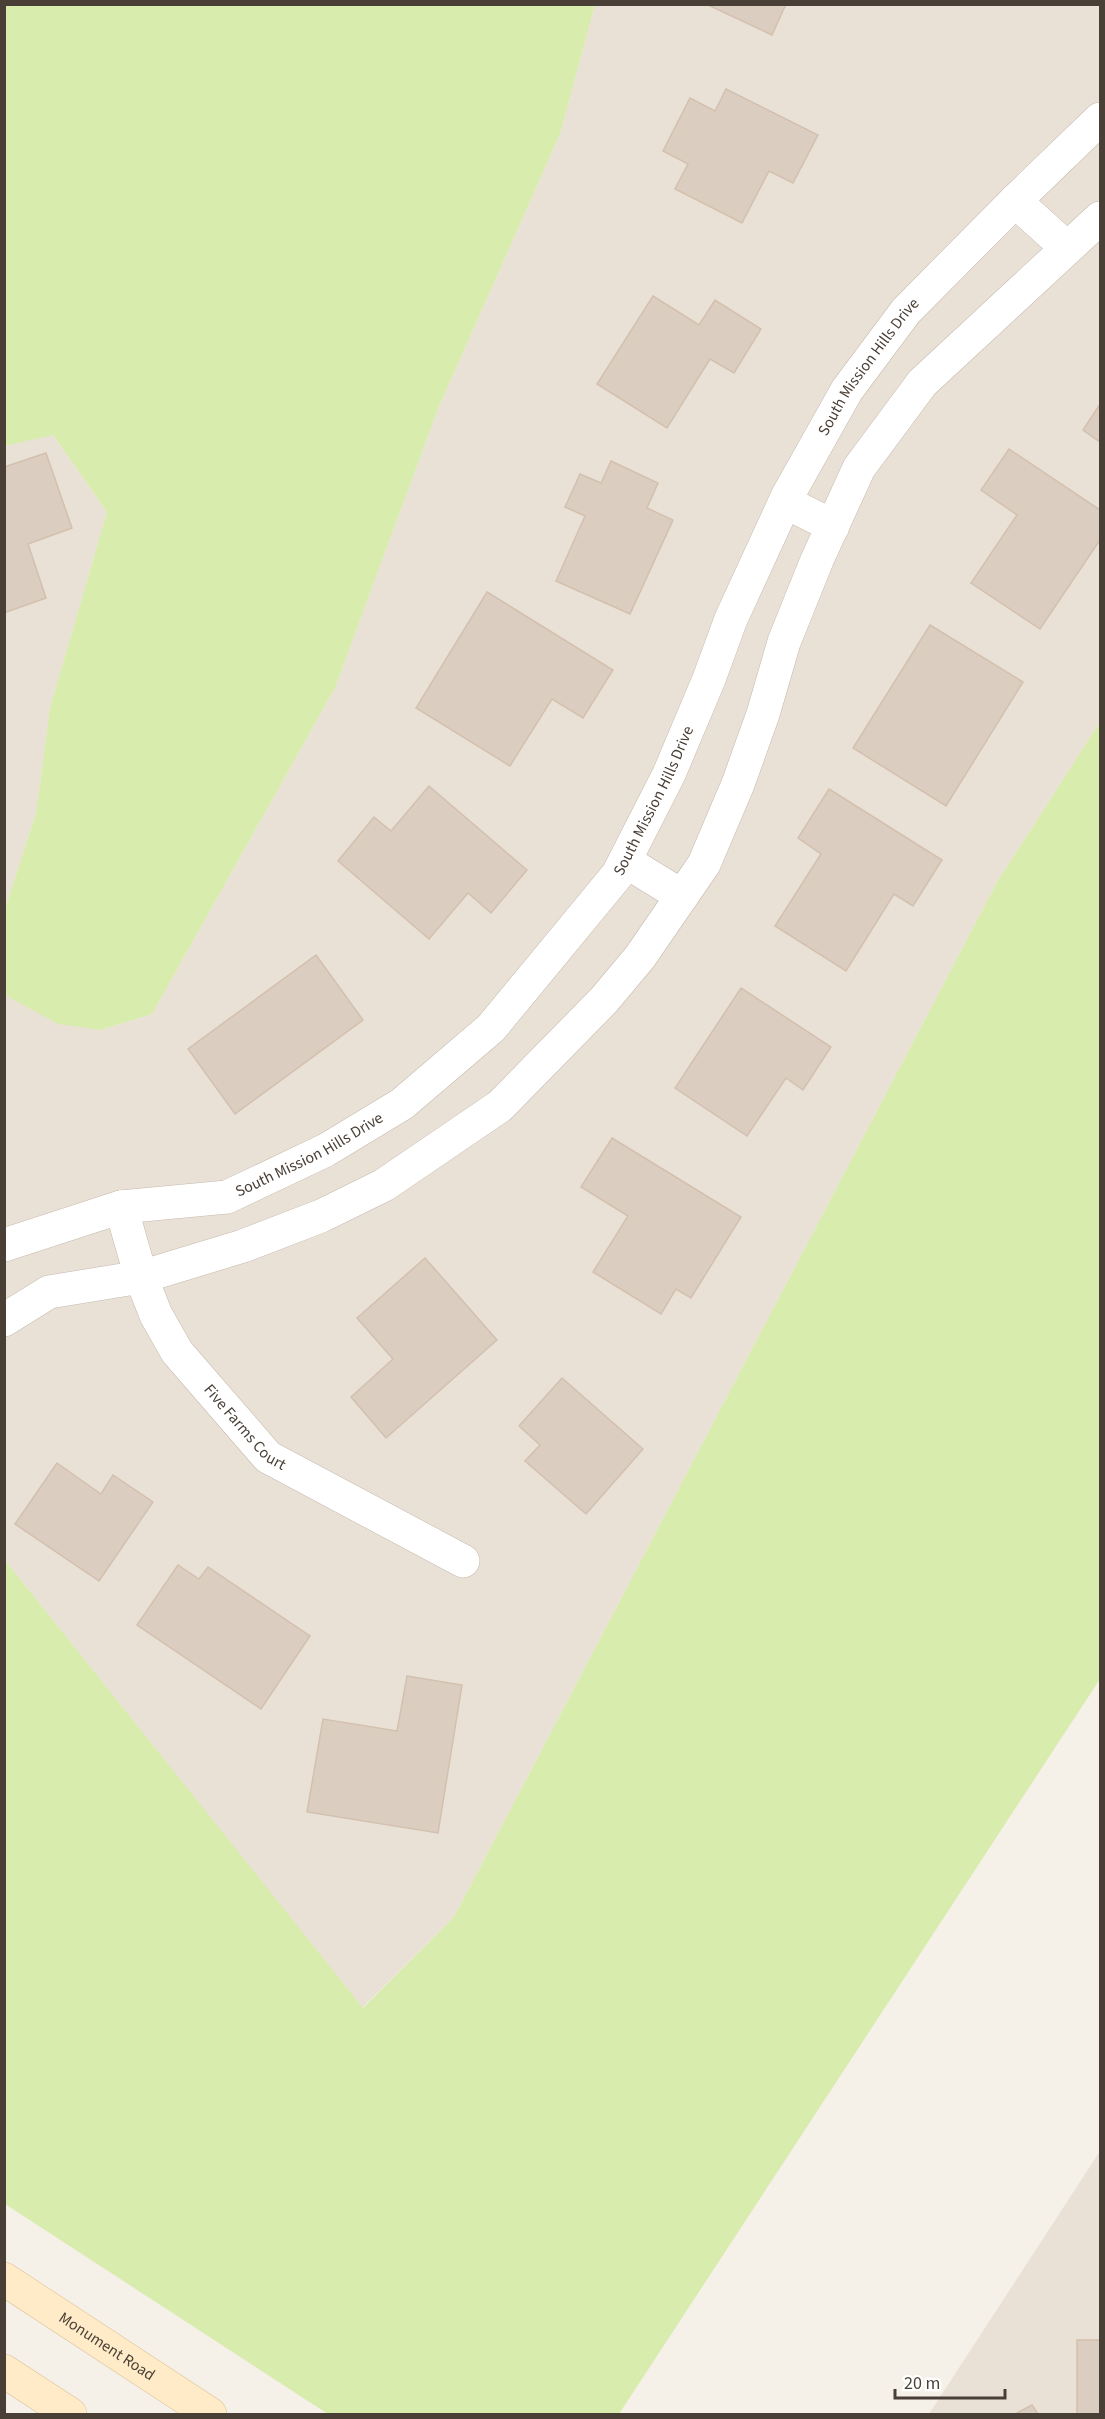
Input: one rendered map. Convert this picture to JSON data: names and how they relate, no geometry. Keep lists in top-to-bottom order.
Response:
{
  "streets": {
    "street": ["South Mission Hills Drive", "Five Farms Court", "Monument Road"]
  },
  "crossings": [
    ["South Mission Hills Drive", "Five Farms Court"]
  ],
  "scale_bar": "20 m"
}
